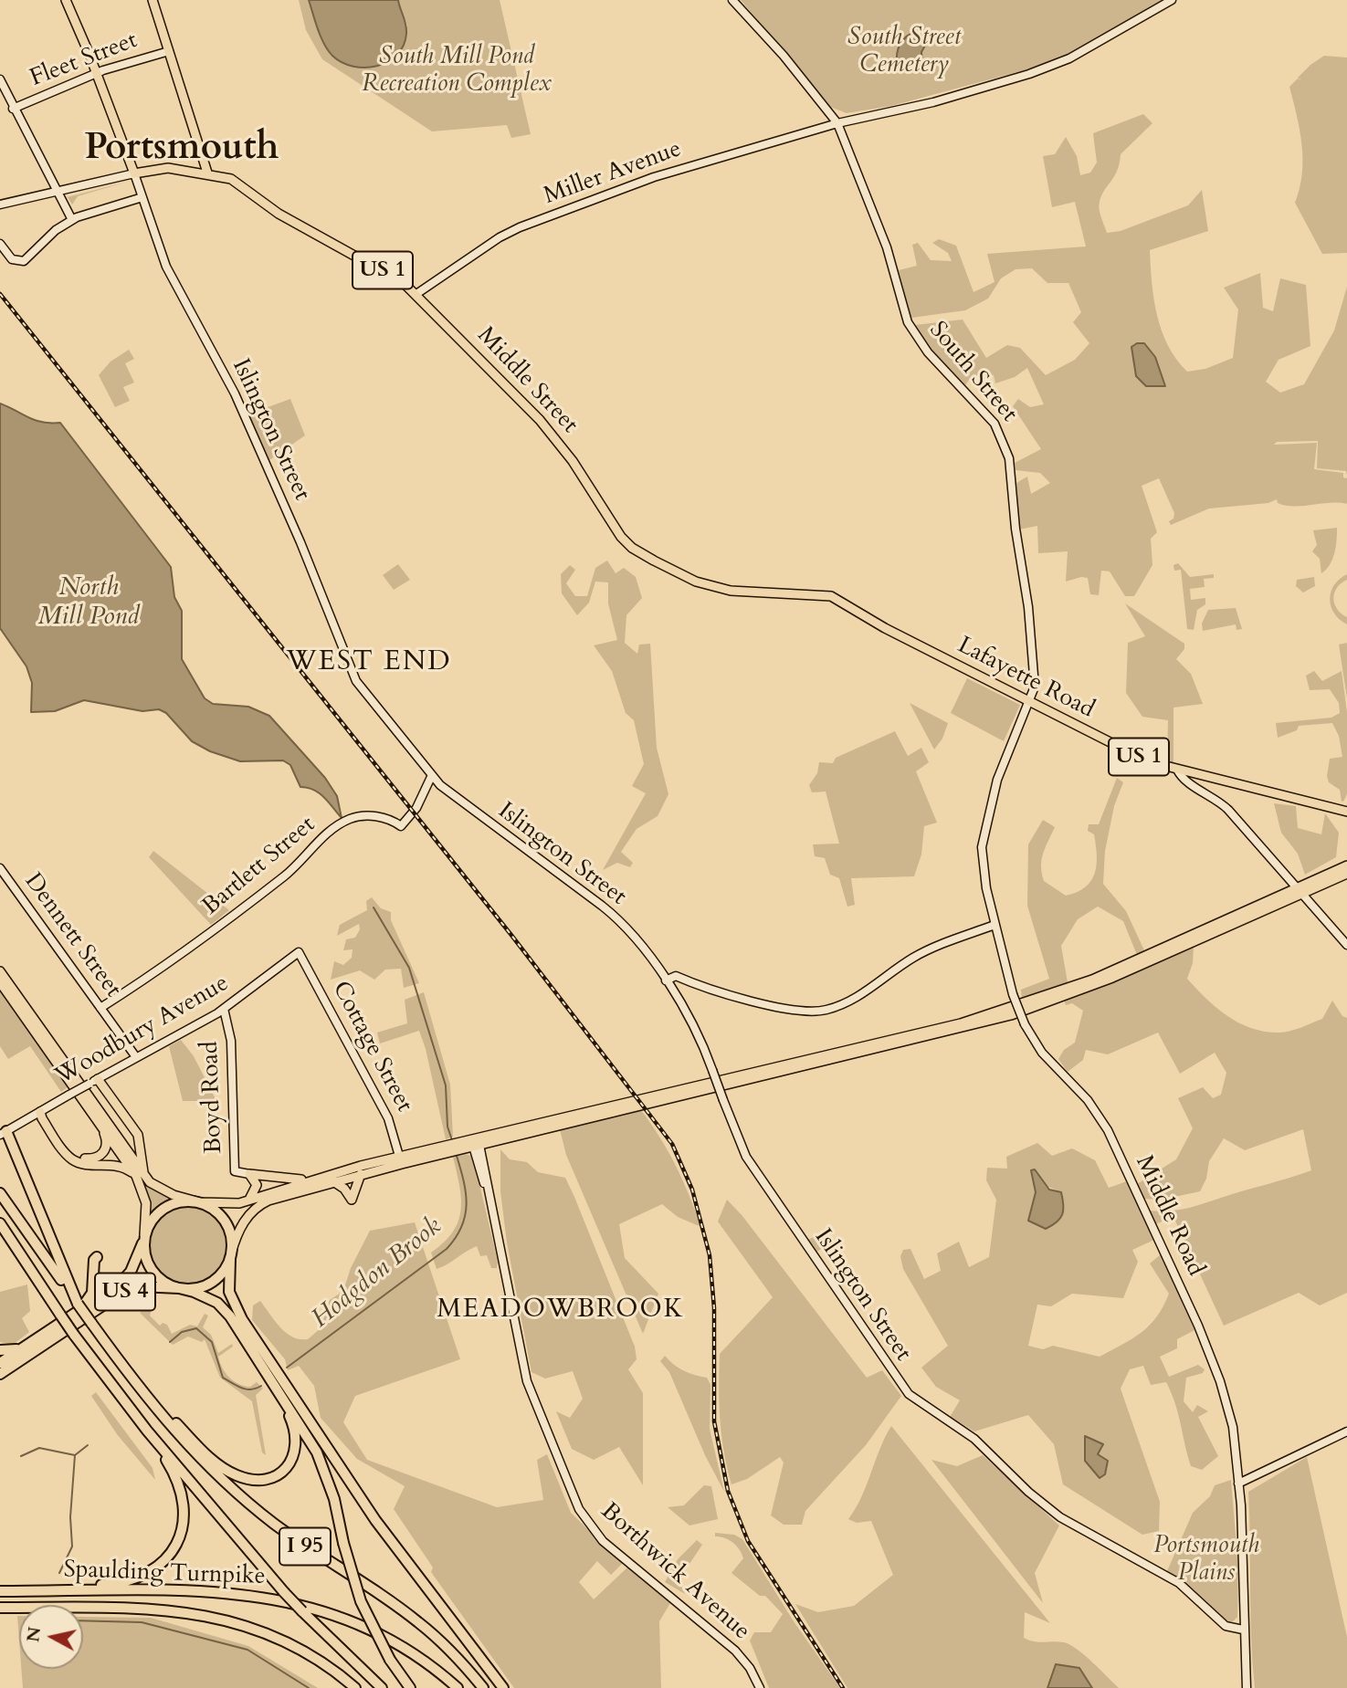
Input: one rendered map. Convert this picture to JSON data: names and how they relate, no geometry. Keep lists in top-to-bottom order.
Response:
{
  "streets": {
    "highway": ["US 4", "I 95", "Spaulding Turnpike"],
    "main road": ["US 1", "Middle Street", "Lafayette Road"],
    "street": [
      "Fleet Street",
      "Miller Avenue",
      "South Street",
      "Islington Street",
      "Bartlett Street",
      "Dennett Street",
      "Woodbury Avenue",
      "Cottage Street",
      "Boyd Road",
      "Middle Road",
      "Borthwick Avenue"
    ]
  },
  "crossings": [
    ["Miller Avenue", "South Street"],
    ["Miller Avenue", "Middle Street"],
    ["South Street", "Lafayette Road"],
    ["South Street", "Middle Road"],
    ["Middle Street", "Islington Street"],
    ["Middle Street", "Lafayette Road"],
    ["Islington Street", "Bartlett Street"],
    ["Islington Street", "Middle Road"],
    ["Bartlett Street", "Dennett Street"],
    ["Dennett Street", "Woodbury Avenue"],
    ["Woodbury Avenue", "Cottage Street"],
    ["Woodbury Avenue", "Boyd Road"]
  ],
  "districts": ["Portsmouth", "WEST END", "MEADOWBROOK"],
  "water": ["North Mill Pond", "Hodgdon Brook"],
  "parks": ["South Street Cemetery", "South Mill Pond Recreation Complex", "Portsmouth Plains"],
  "north": "left"
}
